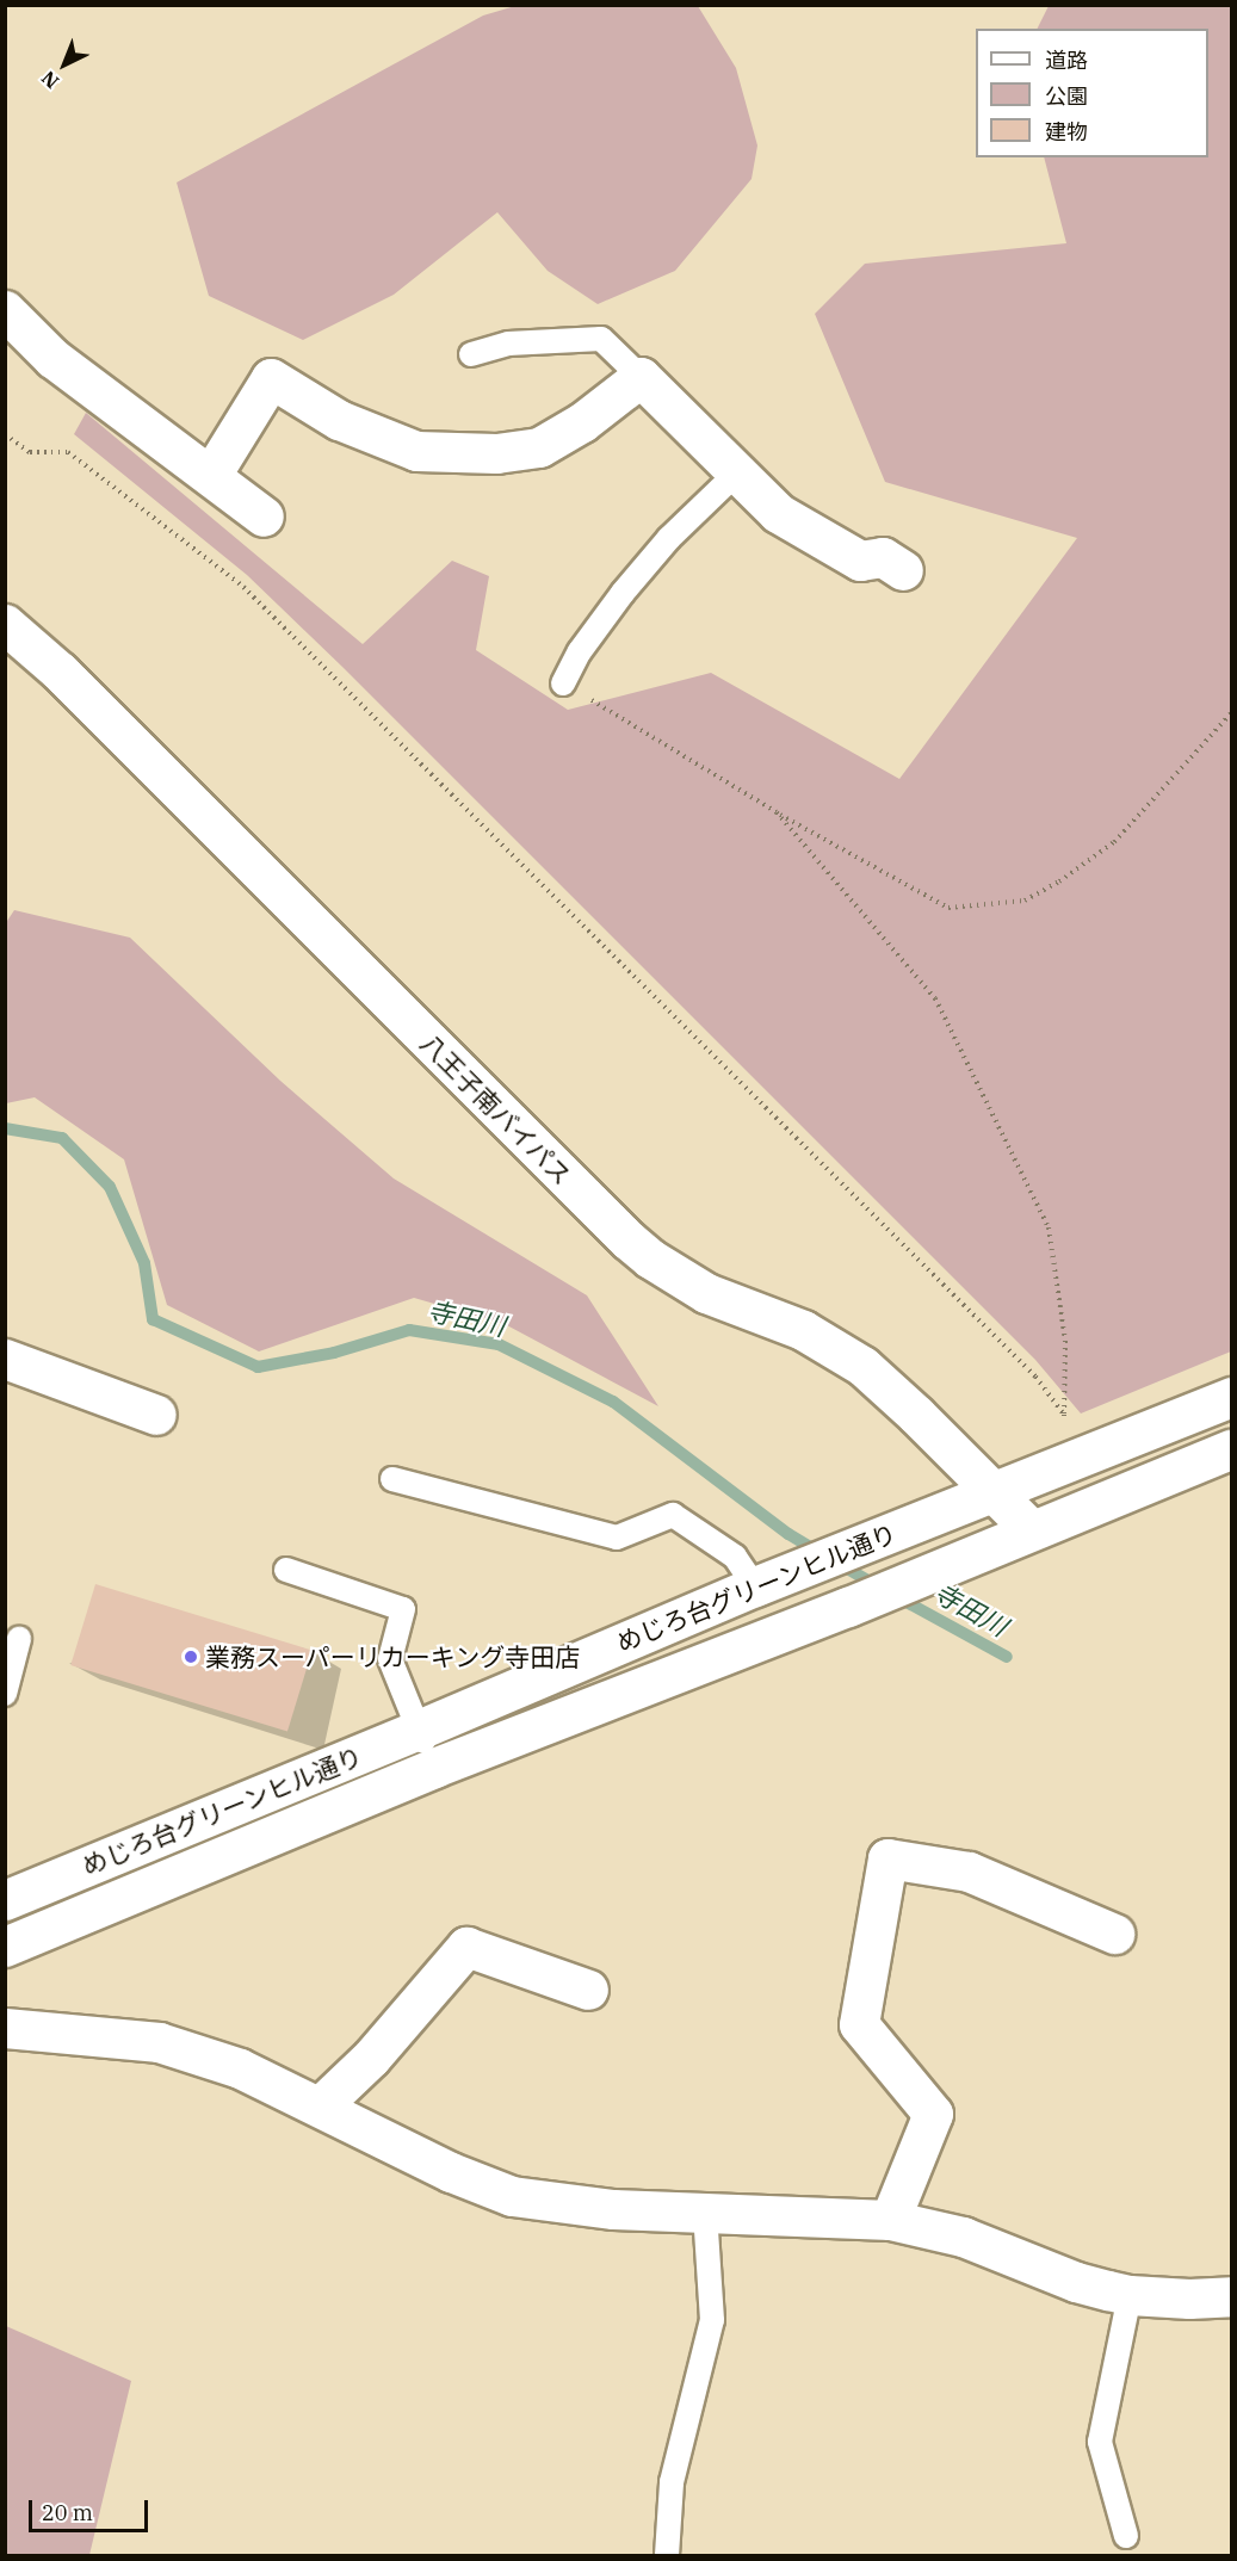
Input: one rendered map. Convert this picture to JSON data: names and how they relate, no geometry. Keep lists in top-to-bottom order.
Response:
{
  "streets": {
    "main road": ["八王子南バイパス", "めじろ台グリーンヒル通り"]
  },
  "crossings": [
    ["八王子南バイパス", "めじろ台グリーンヒル通り"]
  ],
  "water": ["寺田川"],
  "places": ["業務スーパーリカーキング寺田店"],
  "legend": ["道路", "公園", "建物"],
  "scale_bar": "20 m",
  "north": "bottom left"
}
